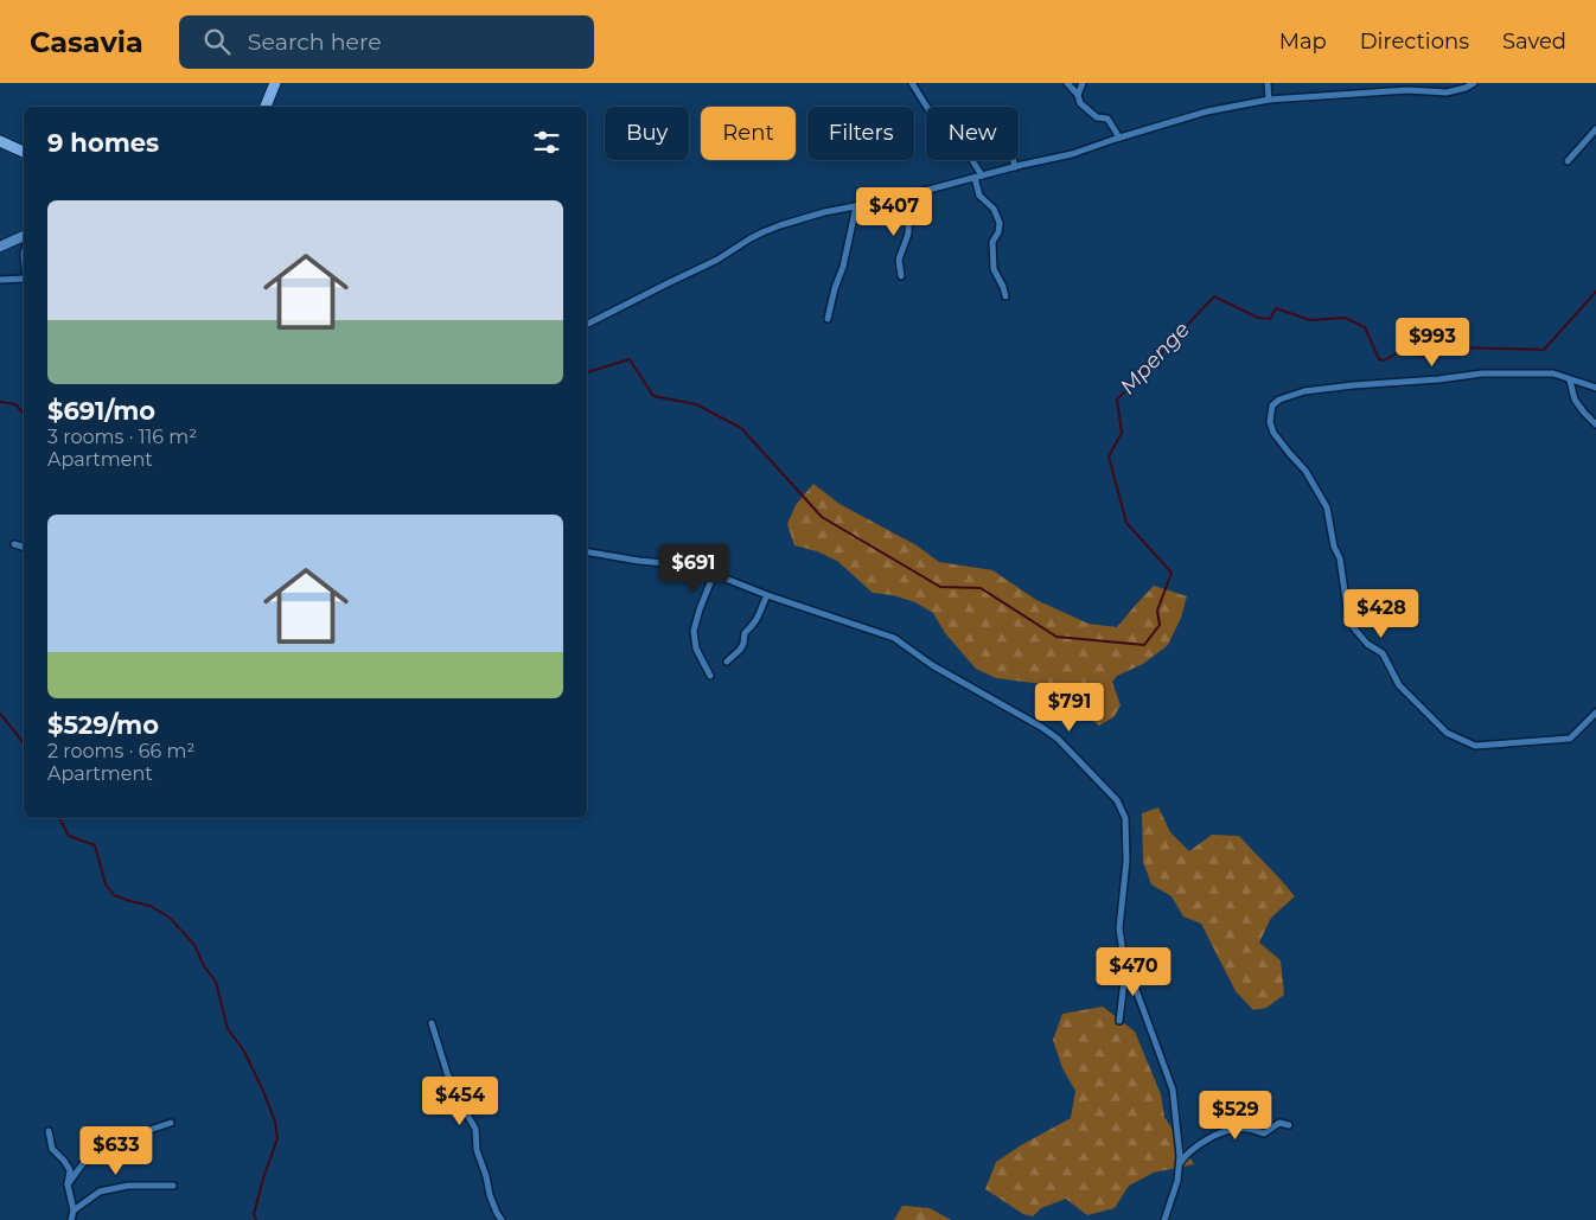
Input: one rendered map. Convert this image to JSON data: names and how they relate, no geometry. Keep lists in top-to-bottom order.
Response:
{
  "water": ["Mpenge"],
  "page": {
    "header": "Casavia",
    "search": "Search here",
    "nav": ["Map", "Directions", "Saved"],
    "chip": [
      "Buy",
      "Rent",
      "Filters",
      "New"
    ],
    "heading": "9 homes",
    "list": [
      {
        "name": "$691/mo",
        "note": "3 rooms · 116 m² · Apartment"
      },
      {
        "name": "$529/mo",
        "note": "2 rooms · 66 m² · Apartment"
      }
    ],
    "price": [
      "$407",
      "$993",
      "$691",
      "$428",
      "$791",
      "$470",
      "$454",
      "$529",
      "$633"
    ]
  }
}
